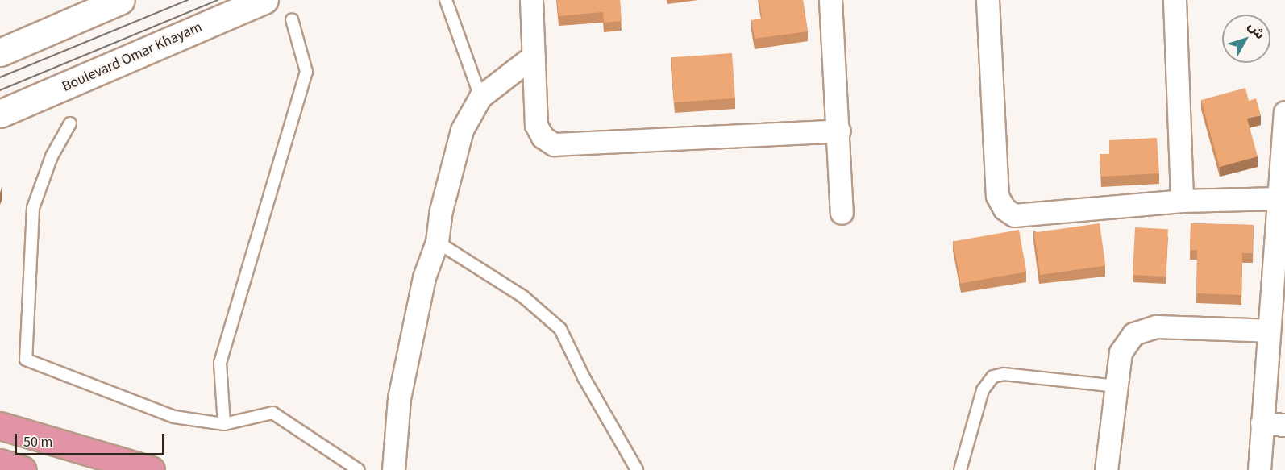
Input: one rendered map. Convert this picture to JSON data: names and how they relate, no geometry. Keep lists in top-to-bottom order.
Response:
{
  "streets": {
    "street": ["Boulevard Omar Khayam"]
  },
  "scale_bar": "50 m",
  "north": "top right"
}
